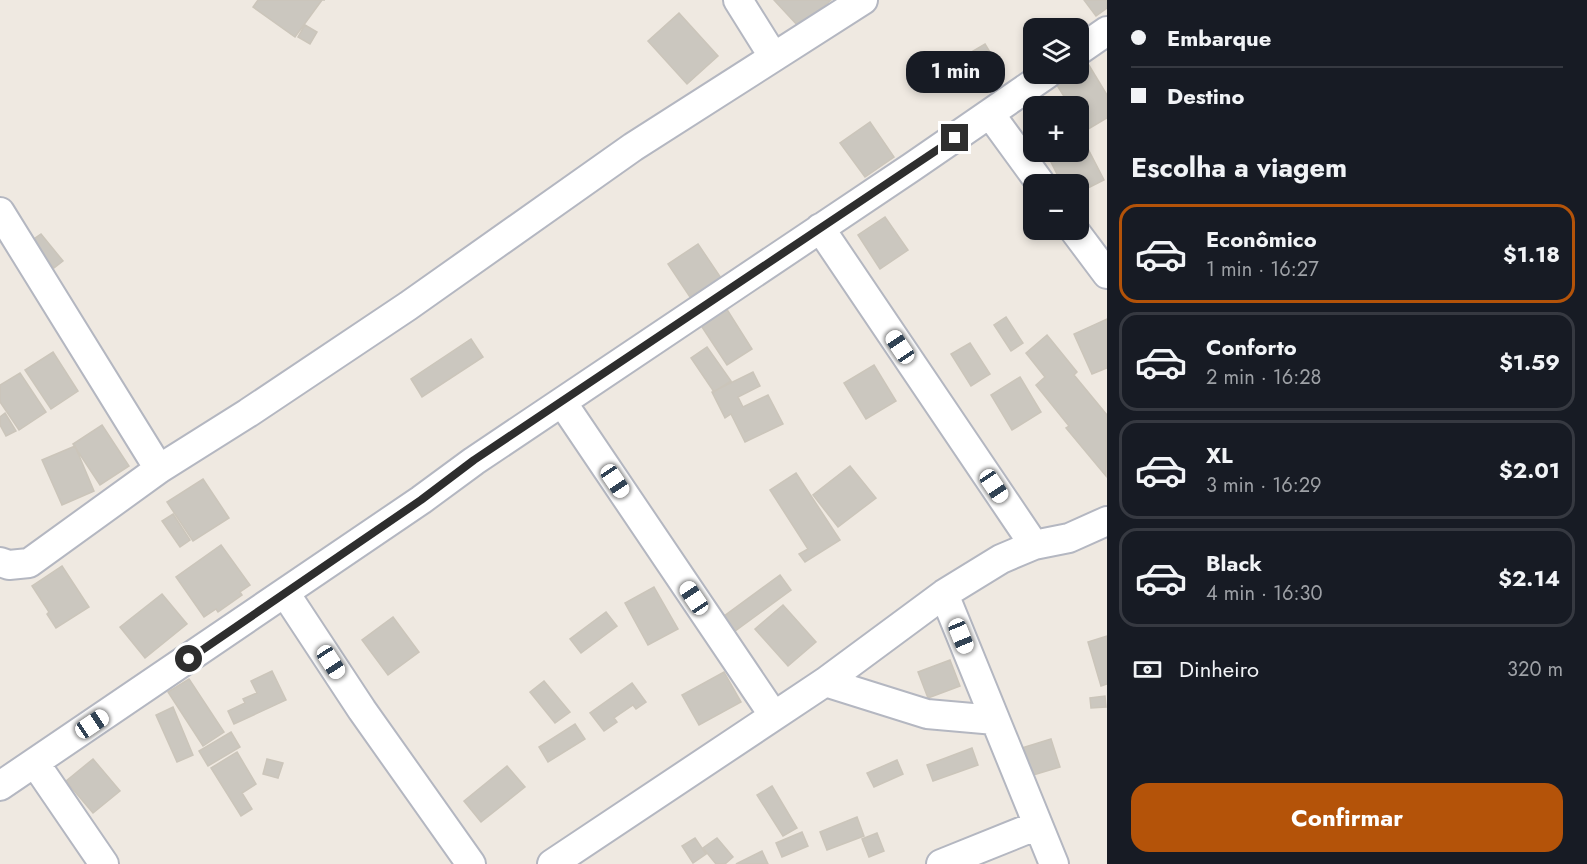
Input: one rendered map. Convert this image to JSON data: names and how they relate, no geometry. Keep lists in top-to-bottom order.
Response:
{
  "page": {
    "banner": ["Embarque", "Destino"],
    "map_buttons": ["+", "−"],
    "bubble": "1 min",
    "heading": "Escolha a viagem",
    "list": [
      {
        "name": "Econômico",
        "note": "1 min · 16:27",
        "value": "$1.18"
      },
      {
        "name": "Conforto",
        "note": "2 min · 16:28",
        "value": "$1.59"
      },
      {
        "name": "XL",
        "note": "3 min · 16:29",
        "value": "$2.01"
      },
      {
        "name": "Black",
        "note": "4 min · 16:30",
        "value": "$2.14"
      }
    ],
    "pay": ["Dinheiro", "320 m"],
    "buttons": "Confirmar"
  }
}
